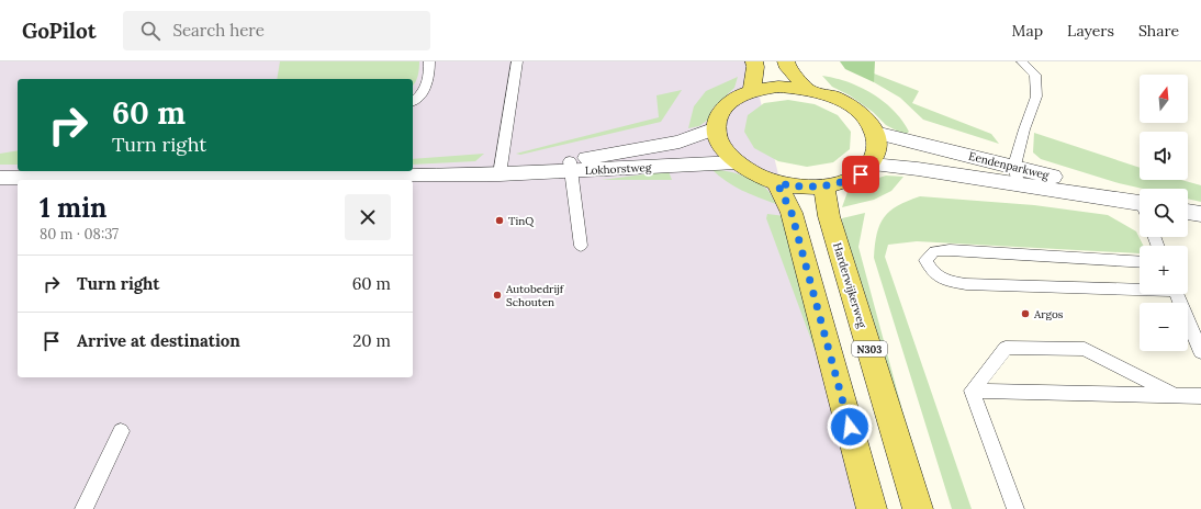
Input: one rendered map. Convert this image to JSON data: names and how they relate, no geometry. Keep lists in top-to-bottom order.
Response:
{
  "streets": {
    "main road": ["Harderwijkerweg", "N303"],
    "street": ["Eendenparkweg", "Lokhorstweg"]
  },
  "crossings": [
    ["Eendenparkweg", "Lokhorstweg"],
    ["Eendenparkweg", "Harderwijkerweg"],
    ["Lokhorstweg", "Harderwijkerweg"]
  ],
  "places": ["TinQ", "Autobedrijf Schouten", "Argos"],
  "north": "top",
  "page": {
    "header": "GoPilot",
    "search": "Search here",
    "nav": ["Map", "Layers", "Share"],
    "map_buttons": ["+", "−"],
    "turn": ["60 m", "Turn right"],
    "heading": ["1 min", "80 m · 08:37"],
    "list": [
      {
        "name": "Turn right",
        "value": "60 m"
      },
      {
        "name": "Arrive at destination",
        "value": "20 m"
      }
    ]
  }
}
